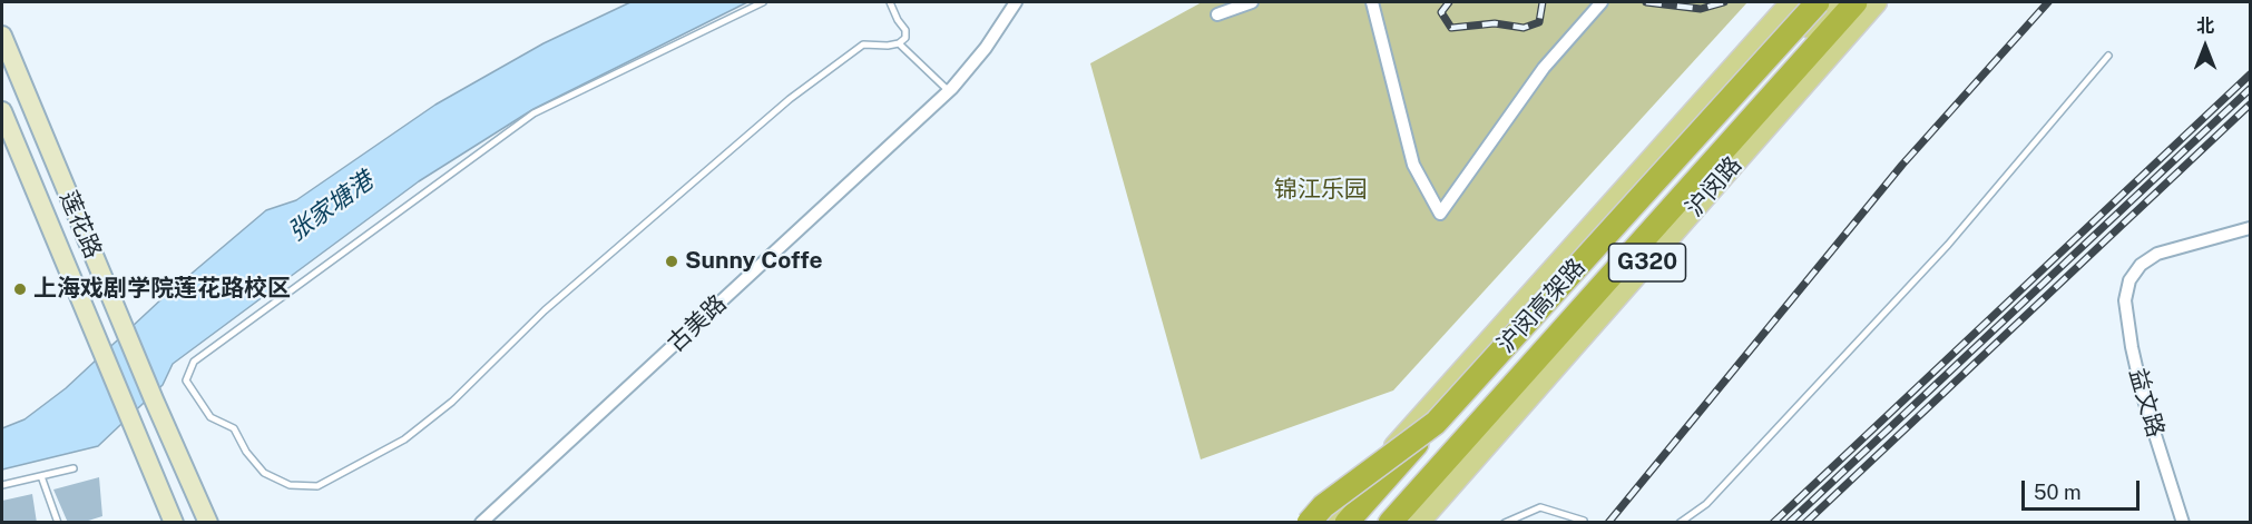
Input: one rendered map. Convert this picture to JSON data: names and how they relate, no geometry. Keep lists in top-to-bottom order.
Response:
{
  "streets": {
    "highway": ["沪闵高架路"],
    "main road": ["沪闵路", "莲花路", "G320"],
    "street": ["古美路", "益文路"]
  },
  "water": ["张家塘港"],
  "parks": ["锦江乐园"],
  "places": ["Sunny Coffe", "上海戏剧学院莲花路校区"],
  "scale_bar": "50 m",
  "north": "top"
}
